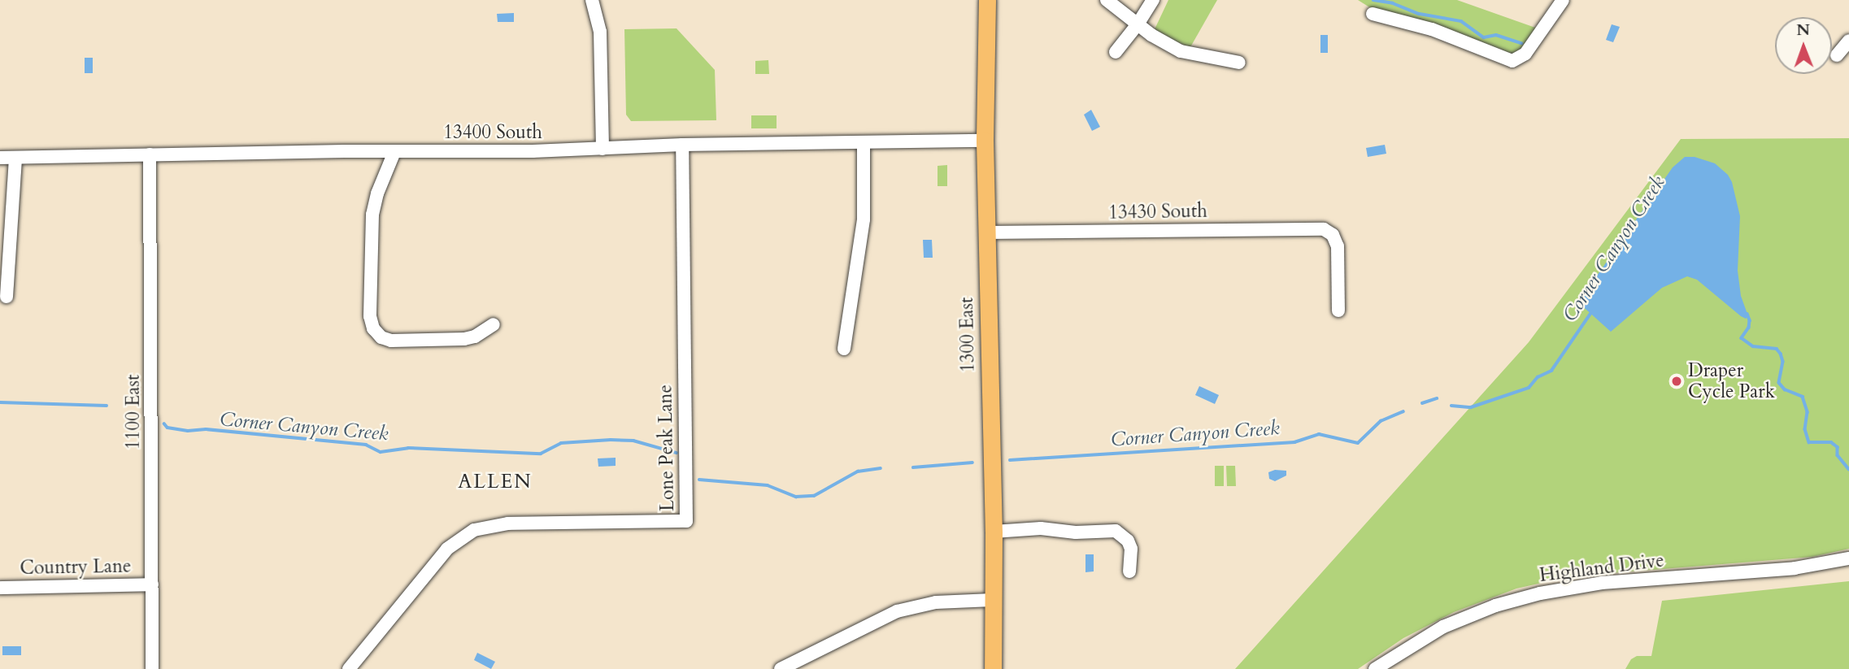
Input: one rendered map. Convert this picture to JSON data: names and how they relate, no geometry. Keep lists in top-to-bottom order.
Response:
{
  "streets": {
    "main road": ["1300 East"],
    "street": [
      "13400 South",
      "13430 South",
      "1100 East",
      "Lone Peak Lane",
      "Country Lane",
      "Highland Drive"
    ]
  },
  "crossings": [
    ["13400 South", "1300 East"],
    ["13400 South", "1100 East"],
    ["13400 South", "Lone Peak Lane"],
    ["13430 South", "1300 East"],
    ["1100 East", "Country Lane"]
  ],
  "districts": ["ALLEN"],
  "water": ["Corner Canyon Creek"],
  "places": ["Draper Cycle Park"],
  "north": "top"
}
